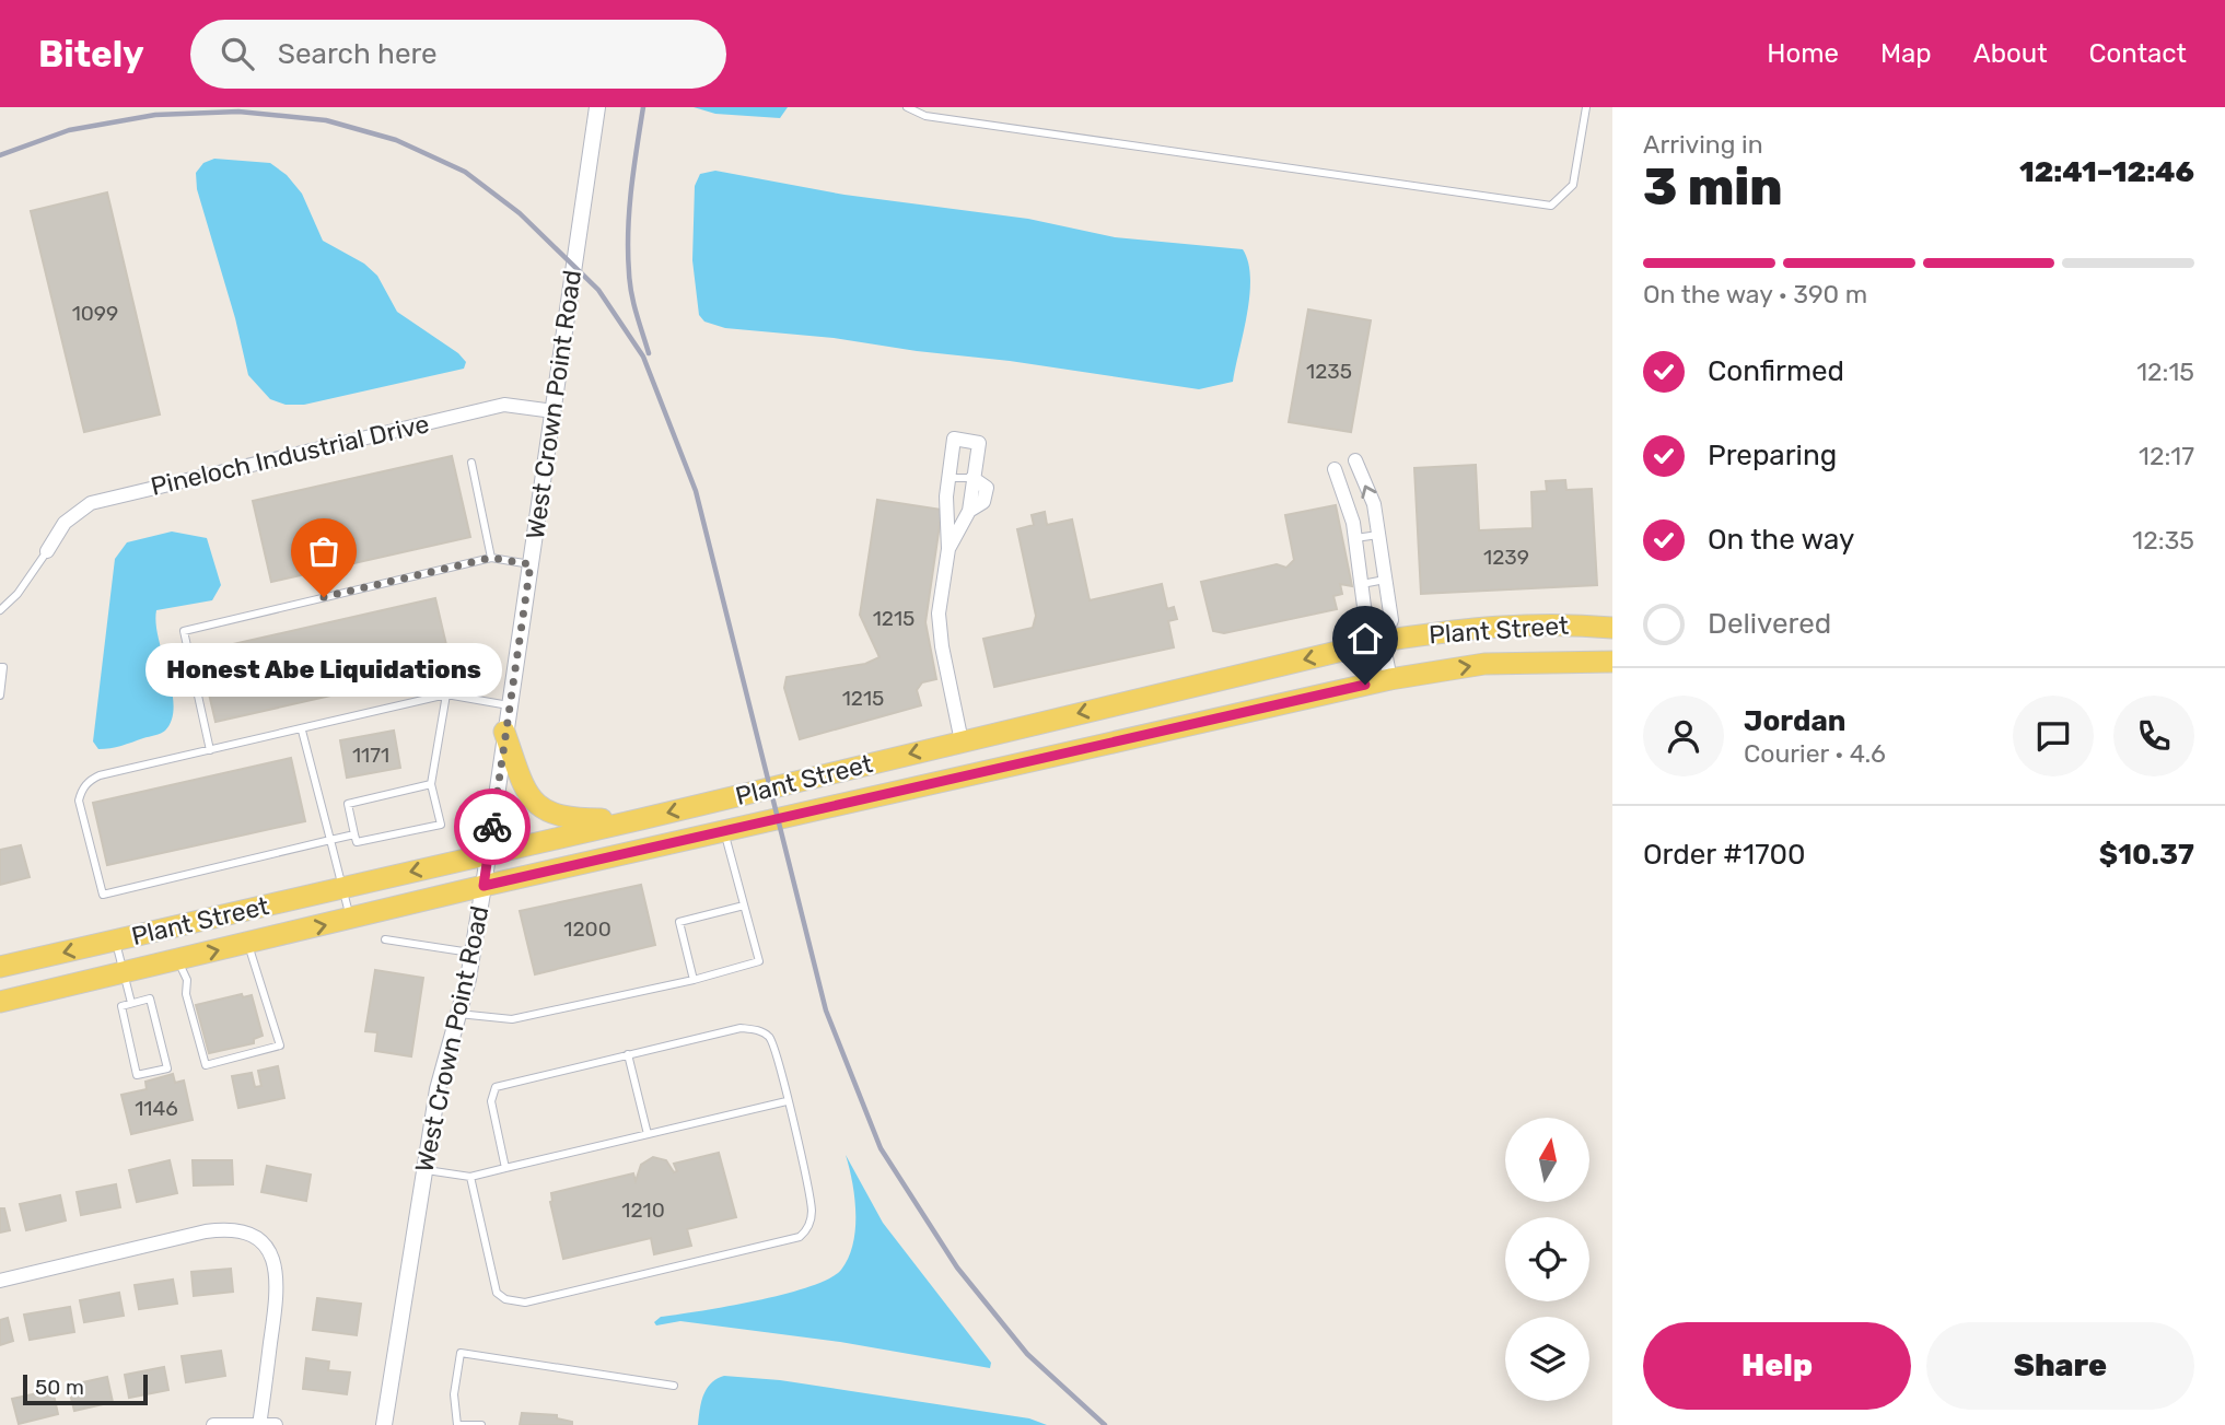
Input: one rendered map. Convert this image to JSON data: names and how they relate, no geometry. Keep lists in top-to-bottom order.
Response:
{
  "streets": {
    "main road": ["Plant Street"],
    "street": ["West Crown Point Road", "Pineloch Industrial Drive"]
  },
  "crossings": [
    ["West Crown Point Road", "Pineloch Industrial Drive"],
    ["West Crown Point Road", "Plant Street"]
  ],
  "places": ["Honest Abe Liquidations"],
  "house_numbers": [
    "1099",
    "1235",
    "1239",
    "1215",
    "1215",
    "1171",
    "1200",
    "1146",
    "1210"
  ],
  "scale_bar": "50 m",
  "north": "top",
  "page": {
    "header": "Bitely",
    "search": "Search here",
    "nav": [
      "Home",
      "Map",
      "About",
      "Contact"
    ],
    "heading": ["3 min", "Arriving in", "12:41–12:46"],
    "panel": [
      "Jordan",
      "Courier · 4.6",
      "Order #1700",
      "$10.37"
    ],
    "bar": "On the way · 390 m",
    "list": [
      ["Confirmed", "12:15"],
      ["Preparing", "12:17"],
      ["On the way", "12:35"],
      "Delivered"
    ],
    "bubble": "Honest Abe Liquidations",
    "buttons": ["Help", "Share"],
    "scale": "50 m"
  }
}
